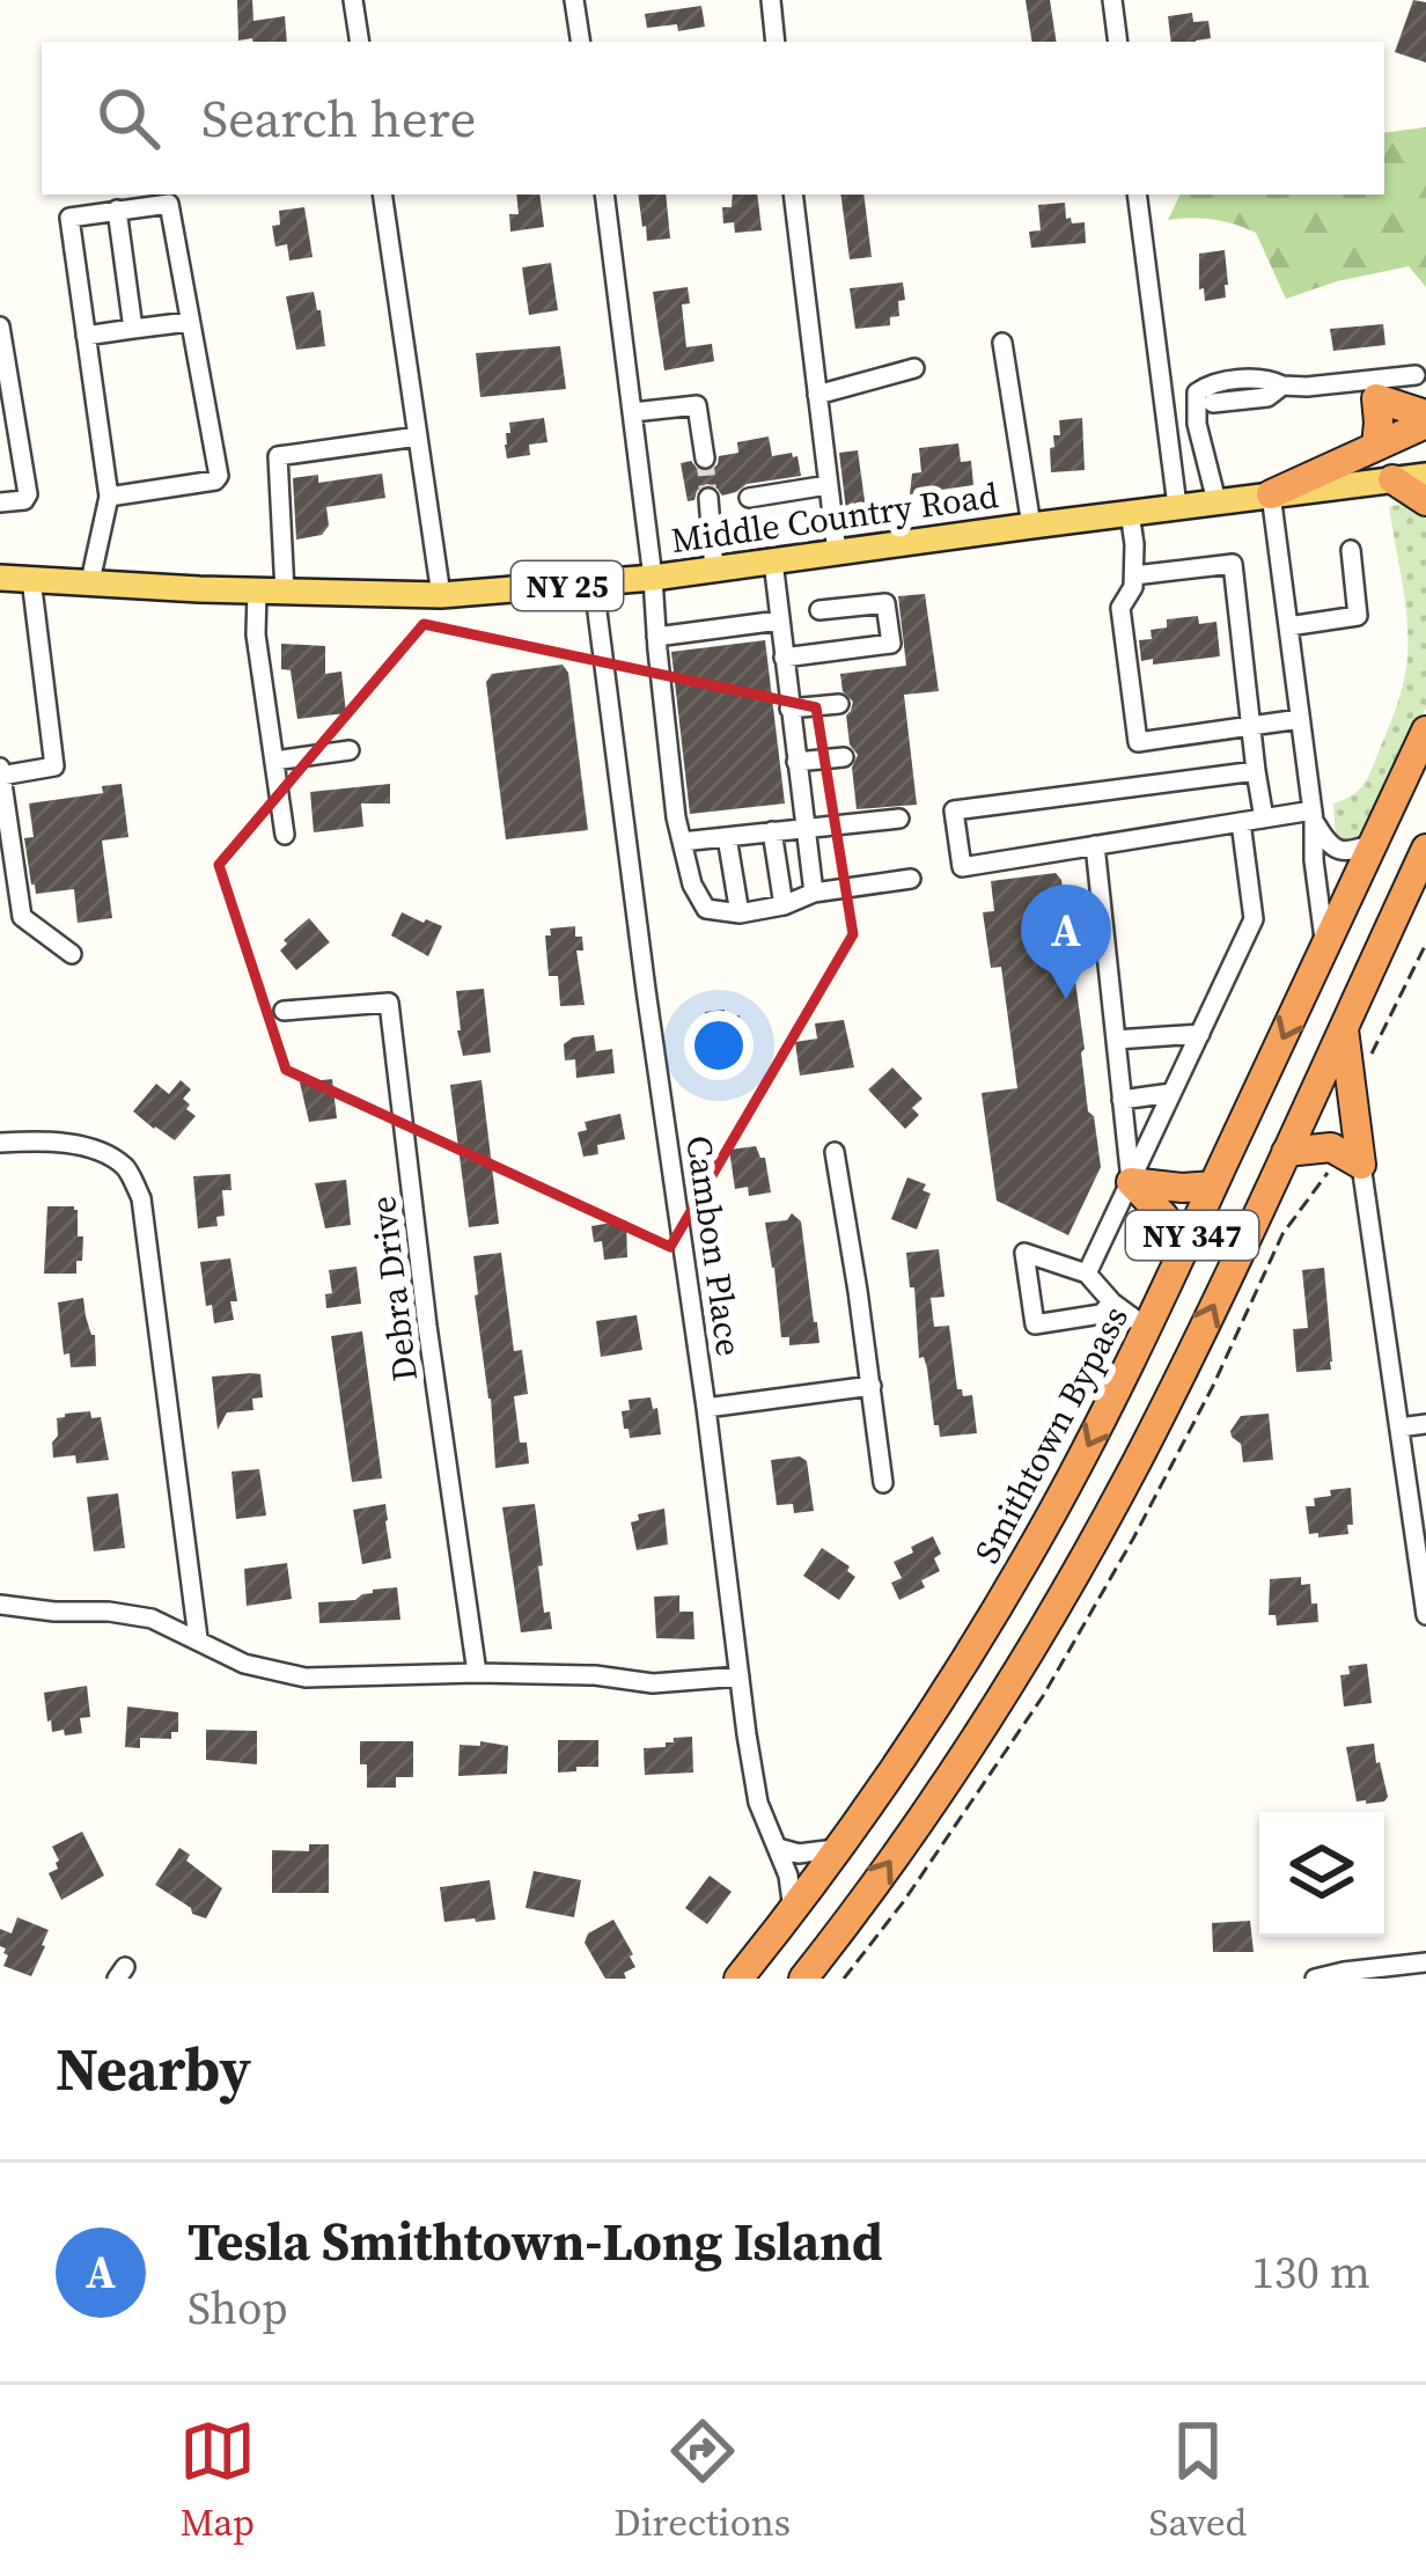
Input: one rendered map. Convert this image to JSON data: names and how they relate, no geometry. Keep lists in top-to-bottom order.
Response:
{
  "streets": {
    "highway": ["NY 347", "Smithtown Bypass"],
    "main road": ["Middle Country Road", "NY 25"],
    "street": ["Cambon Place", "Debra Drive"]
  },
  "crossings": [
    ["Middle Country Road", "Cambon Place"],
    ["Cambon Place", "Smithtown Bypass"]
  ],
  "page": {
    "search": "Search here",
    "pins": "A",
    "heading": "Nearby",
    "list": [
      {
        "mark": "A",
        "name": "Tesla Smithtown-Long Island",
        "note": "Shop",
        "value": "130 m"
      }
    ],
    "nav": ["Map", "Directions", "Saved"]
  }
}
